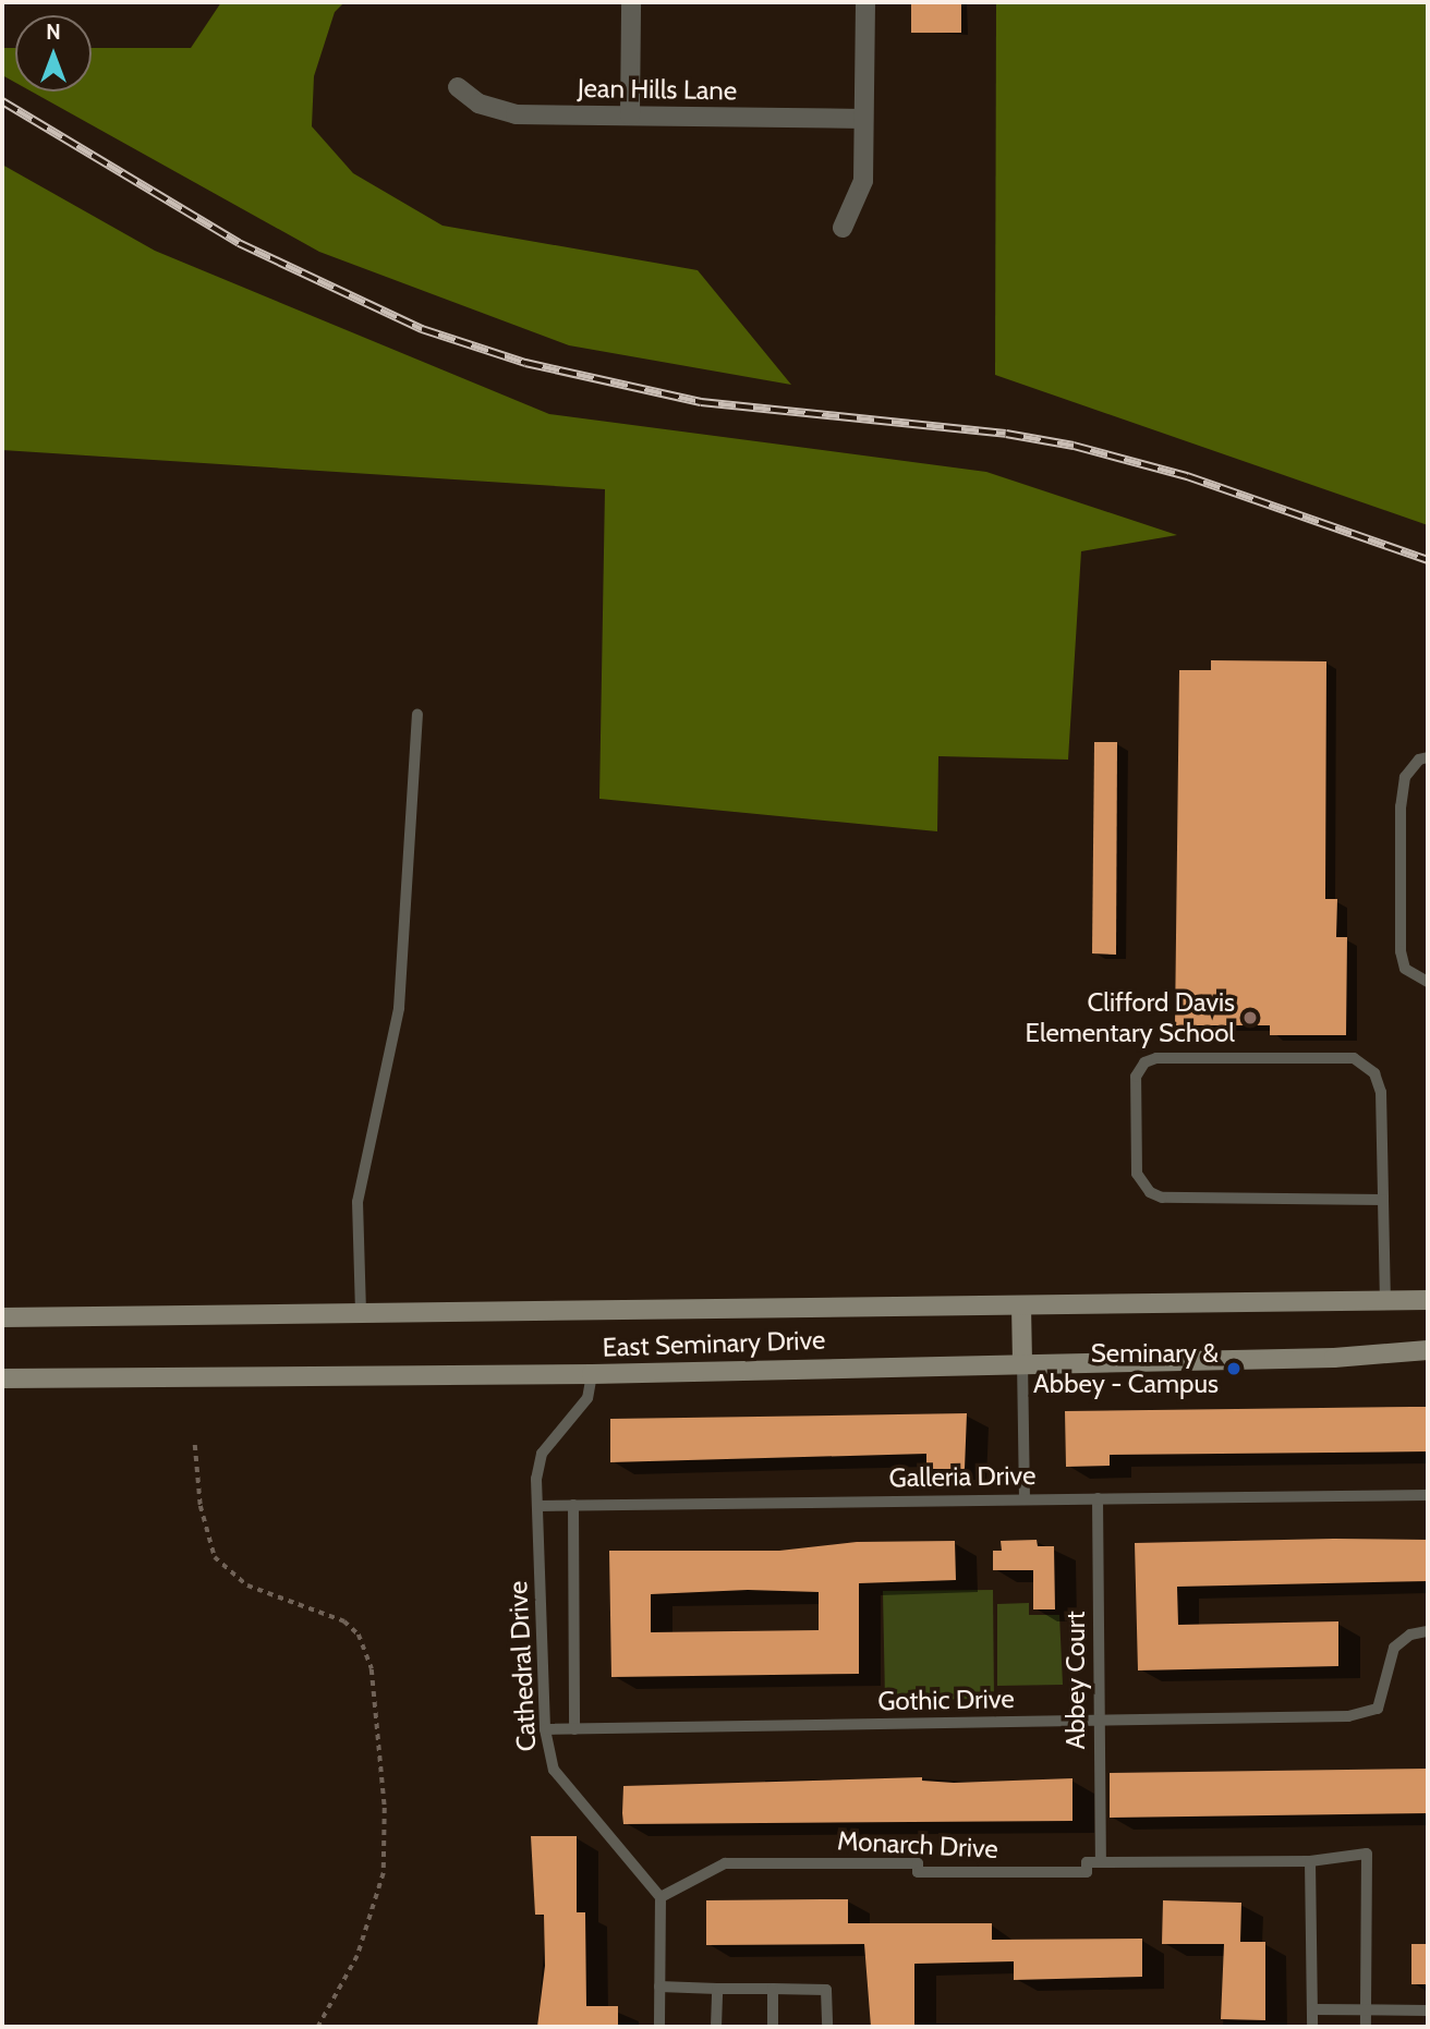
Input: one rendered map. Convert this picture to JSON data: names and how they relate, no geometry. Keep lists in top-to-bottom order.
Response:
{
  "streets": {
    "main road": ["East Seminary Drive"],
    "street": ["Jean Hills Lane"],
    "lane": [
      "Galleria Drive",
      "Cathedral Drive",
      "Abbey Court",
      "Gothic Drive",
      "Monarch Drive"
    ]
  },
  "crossings": [
    ["East Seminary Drive", "Cathedral Drive"],
    ["Galleria Drive", "Cathedral Drive"],
    ["Galleria Drive", "Abbey Court"],
    ["Cathedral Drive", "Gothic Drive"],
    ["Cathedral Drive", "Monarch Drive"],
    ["Abbey Court", "Gothic Drive"],
    ["Abbey Court", "Monarch Drive"]
  ],
  "places": ["Clifford Davis Elementary School", "Seminary & Abbey - Campus"],
  "north": "top"
}
